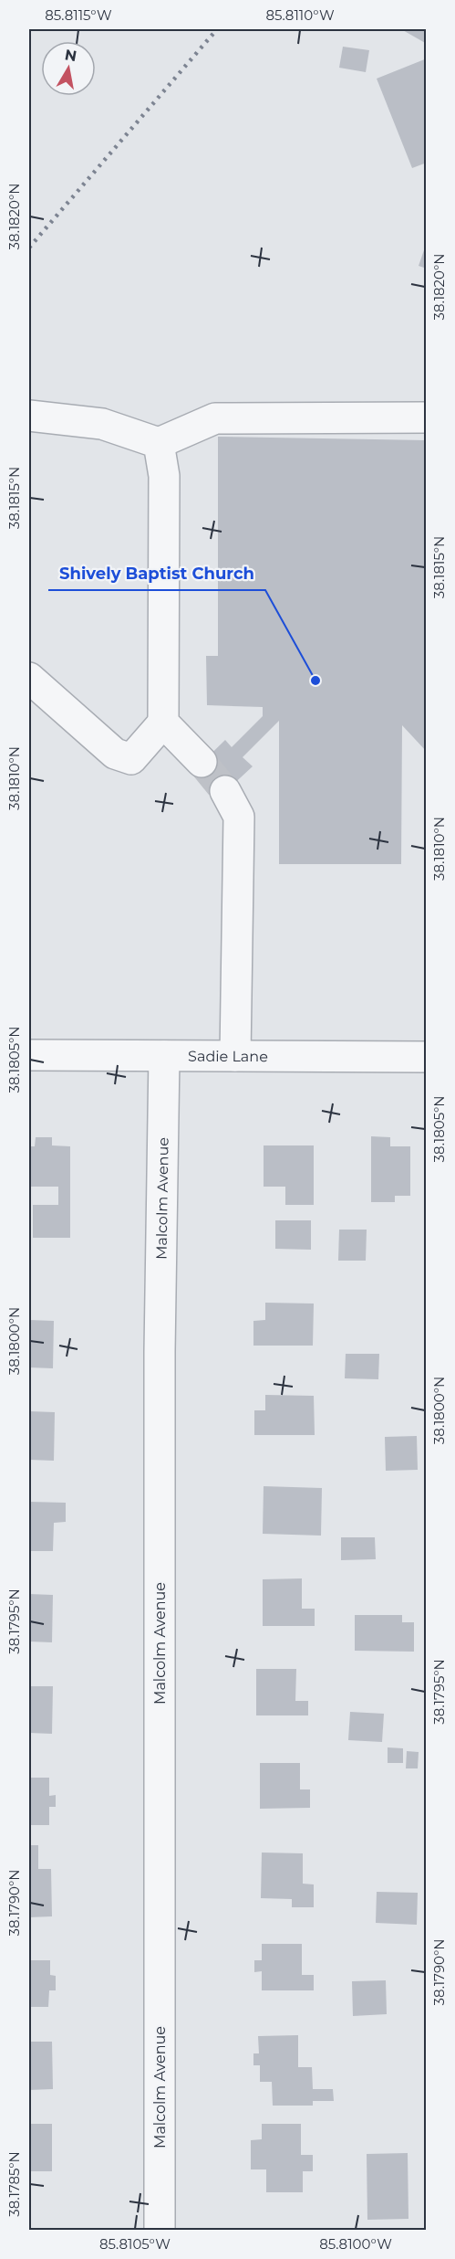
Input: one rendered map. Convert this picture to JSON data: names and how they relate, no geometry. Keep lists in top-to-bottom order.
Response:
{
  "streets": {
    "street": ["Sadie Lane", "Malcolm Avenue"]
  },
  "crossings": [
    ["Sadie Lane", "Malcolm Avenue"]
  ],
  "places": ["Shively Baptist Church"],
  "north": "top",
  "coordinates": [
    "85.8115°W",
    "85.8110°W",
    "38.1820°N",
    "38.1815°N",
    "38.1810°N",
    "38.1805°N",
    "38.1800°N",
    "38.1795°N",
    "38.1790°N",
    "38.1785°N",
    "85.8105°W",
    "85.8100°W"
  ]
}
